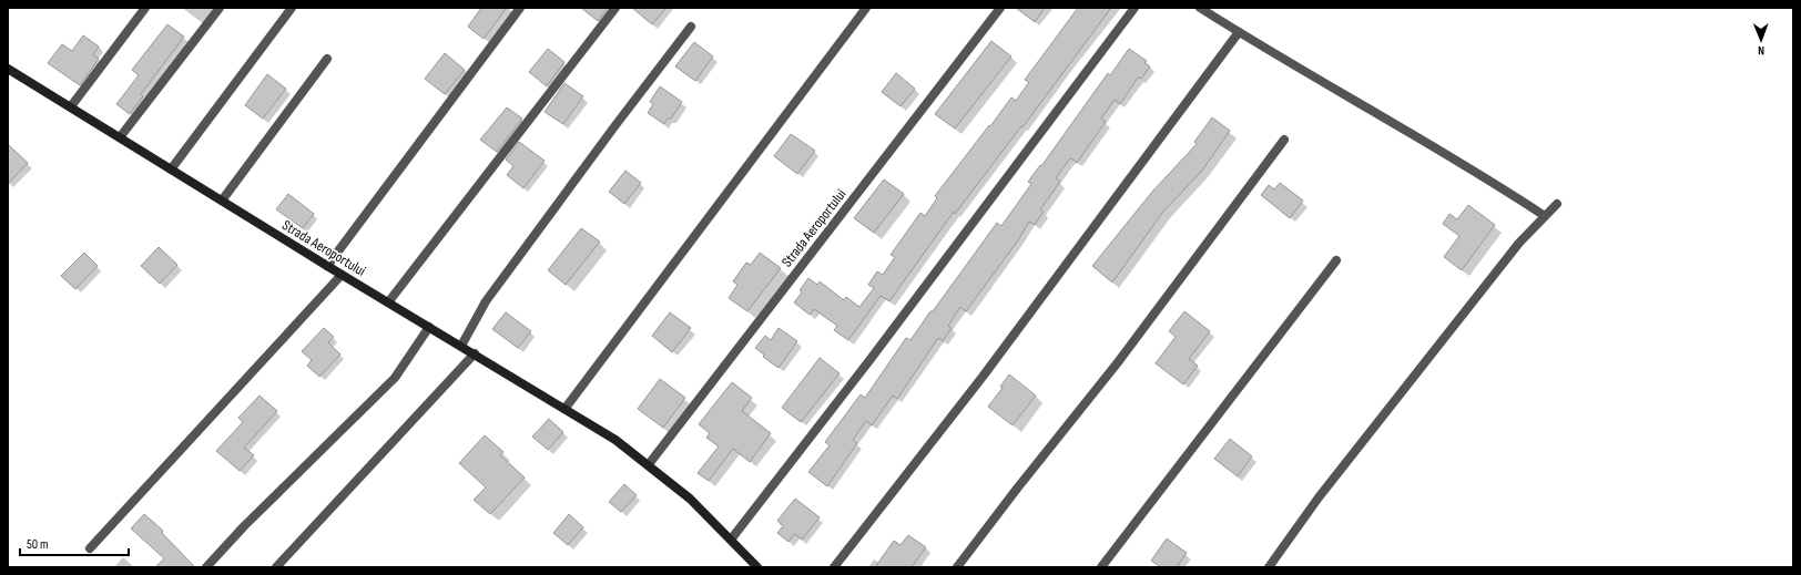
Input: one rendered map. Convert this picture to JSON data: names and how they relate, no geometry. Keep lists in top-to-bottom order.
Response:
{
  "streets": {
    "street": ["Strada Aeroportului"]
  },
  "scale_bar": "50 m",
  "north": "bottom"
}
